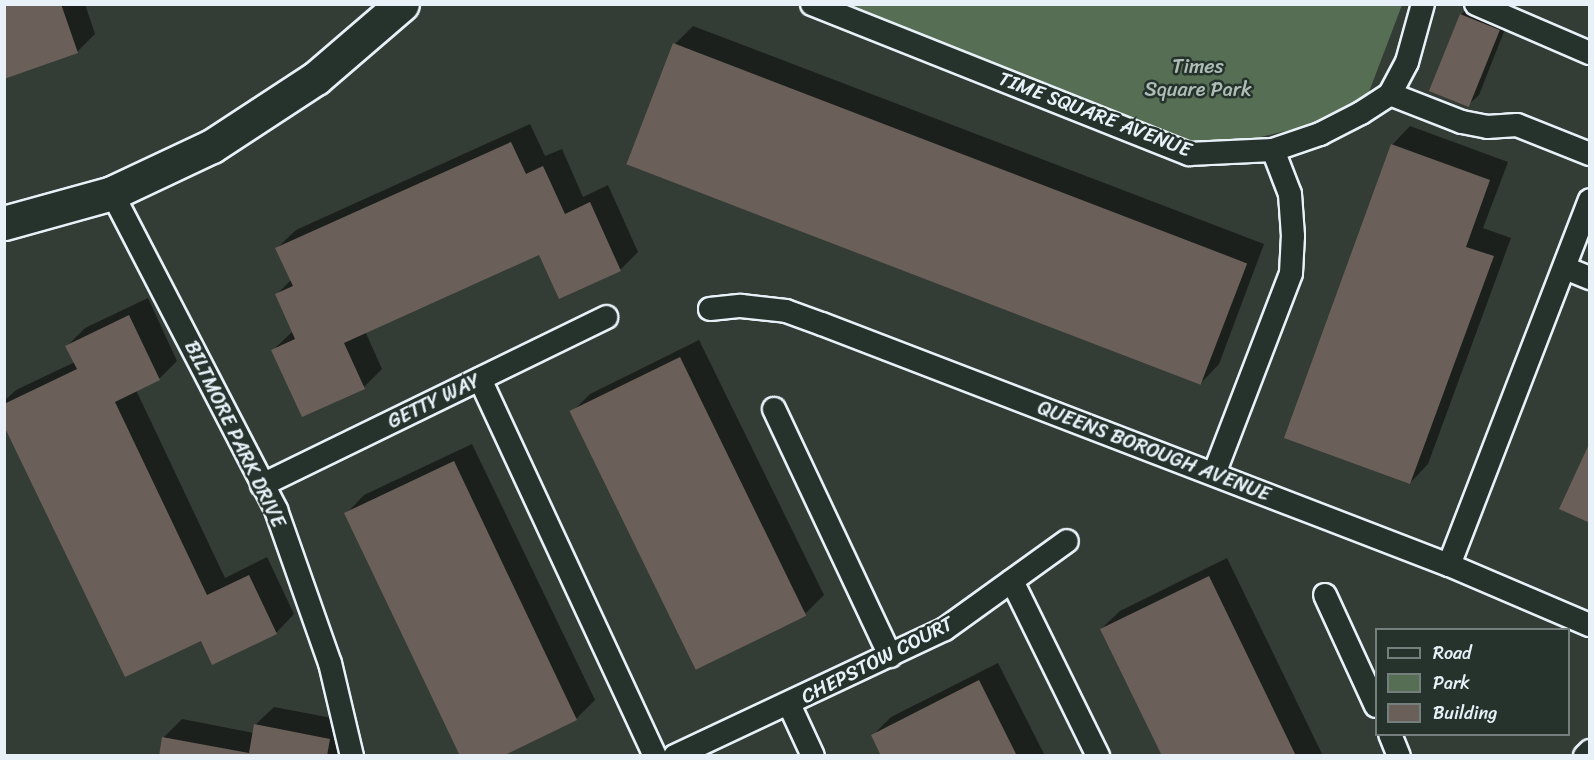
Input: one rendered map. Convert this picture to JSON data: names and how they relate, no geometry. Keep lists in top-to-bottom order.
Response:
{
  "streets": {
    "lane": [
      "TIME SQUARE AVENUE",
      "GETTY WAY",
      "BILTMORE PARK DRIVE",
      "QUEENS BOROUGH AVENUE",
      "CHEPSTOW COURT"
    ]
  },
  "crossings": [
    ["GETTY WAY", "BILTMORE PARK DRIVE"]
  ],
  "parks": ["Times Square Park"],
  "legend": ["Road", "Park", "Building"]
}
